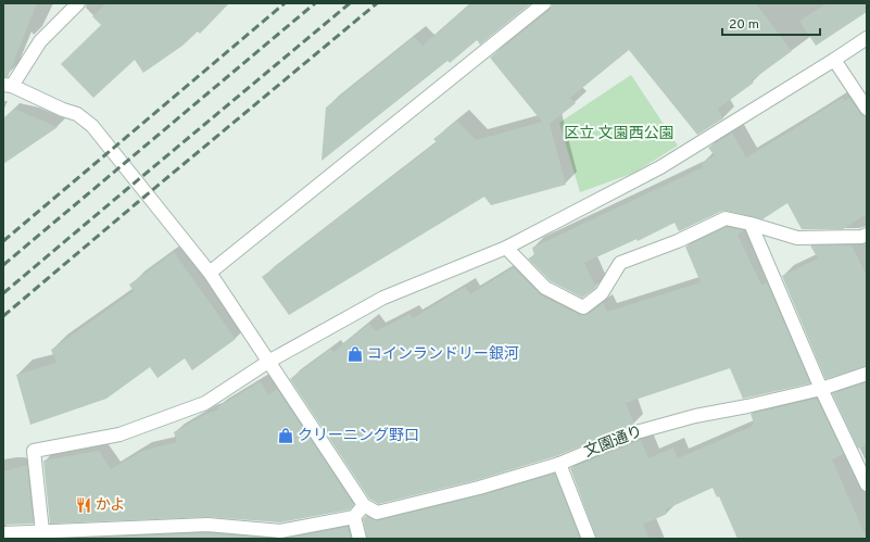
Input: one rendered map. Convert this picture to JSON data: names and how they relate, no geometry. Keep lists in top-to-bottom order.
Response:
{
  "streets": {
    "street": ["文園通り"]
  },
  "parks": ["区立 文園西公園"],
  "places": {
    "shop": ["コインランドリー銀河", "クリーニング野口"],
    "restaurant": ["かよ"]
  },
  "scale_bar": "20 m"
}
